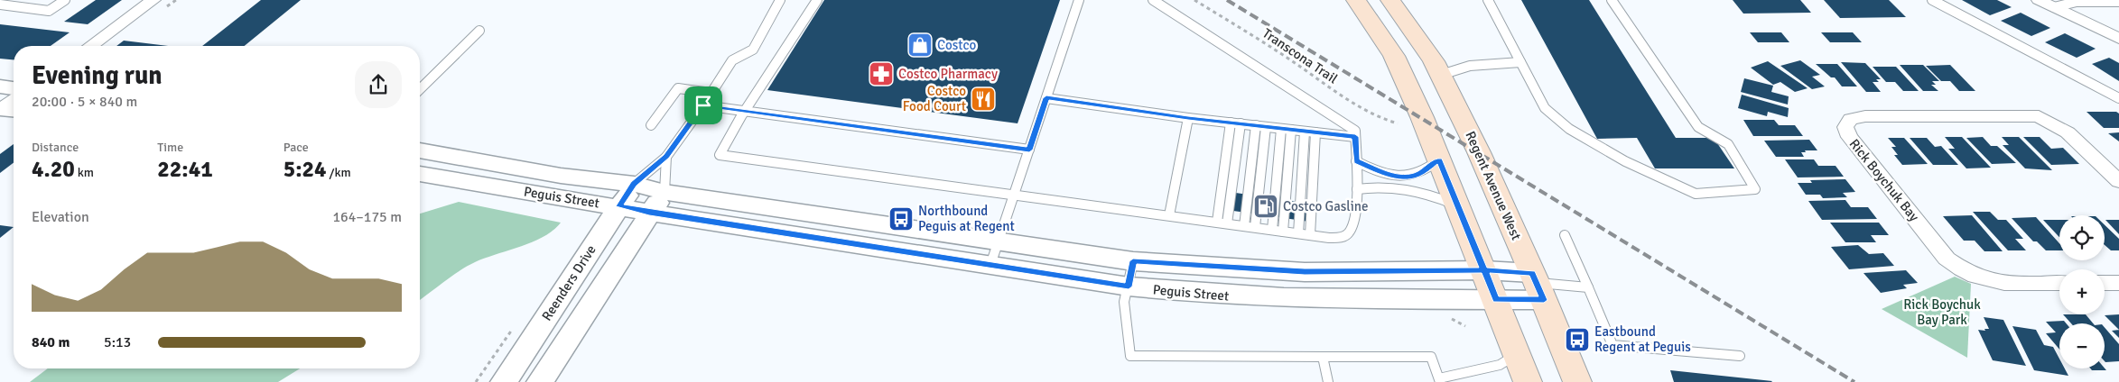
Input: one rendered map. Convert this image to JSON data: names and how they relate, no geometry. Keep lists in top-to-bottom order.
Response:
{
  "streets": {
    "main road": ["Regent Avenue West"],
    "street": ["Rick Boychuk Bay", "Peguis Street", "Reenders Drive"],
    "path": ["Transcona Trail"]
  },
  "crossings": [
    ["Regent Avenue West", "Peguis Street"],
    ["Peguis Street", "Reenders Drive"]
  ],
  "parks": ["Rick Boychuk Bay Park"],
  "places": {
    "shop": ["Costco"],
    "pharmacy": ["Costco Pharmacy"],
    "restaurant": ["Costco Food Court"],
    "fuel station": ["Costco Gasline"],
    "bus stop": ["Northbound Peguis at Regent", "Eastbound Regent at Peguis"]
  },
  "page": {
    "heading": ["Evening run", "20:00 · 5 × 840 m"],
    "stats": [
      ["Distance", "4.20 km"],
      ["Time", "22:41"],
      ["Pace", "5:24 /km"]
    ],
    "chart": ["Elevation", "164–175 m"],
    "map_buttons": ["+", "−"],
    "list": [
      {
        "name": "840 m",
        "note": "5:13"
      }
    ]
  }
}
